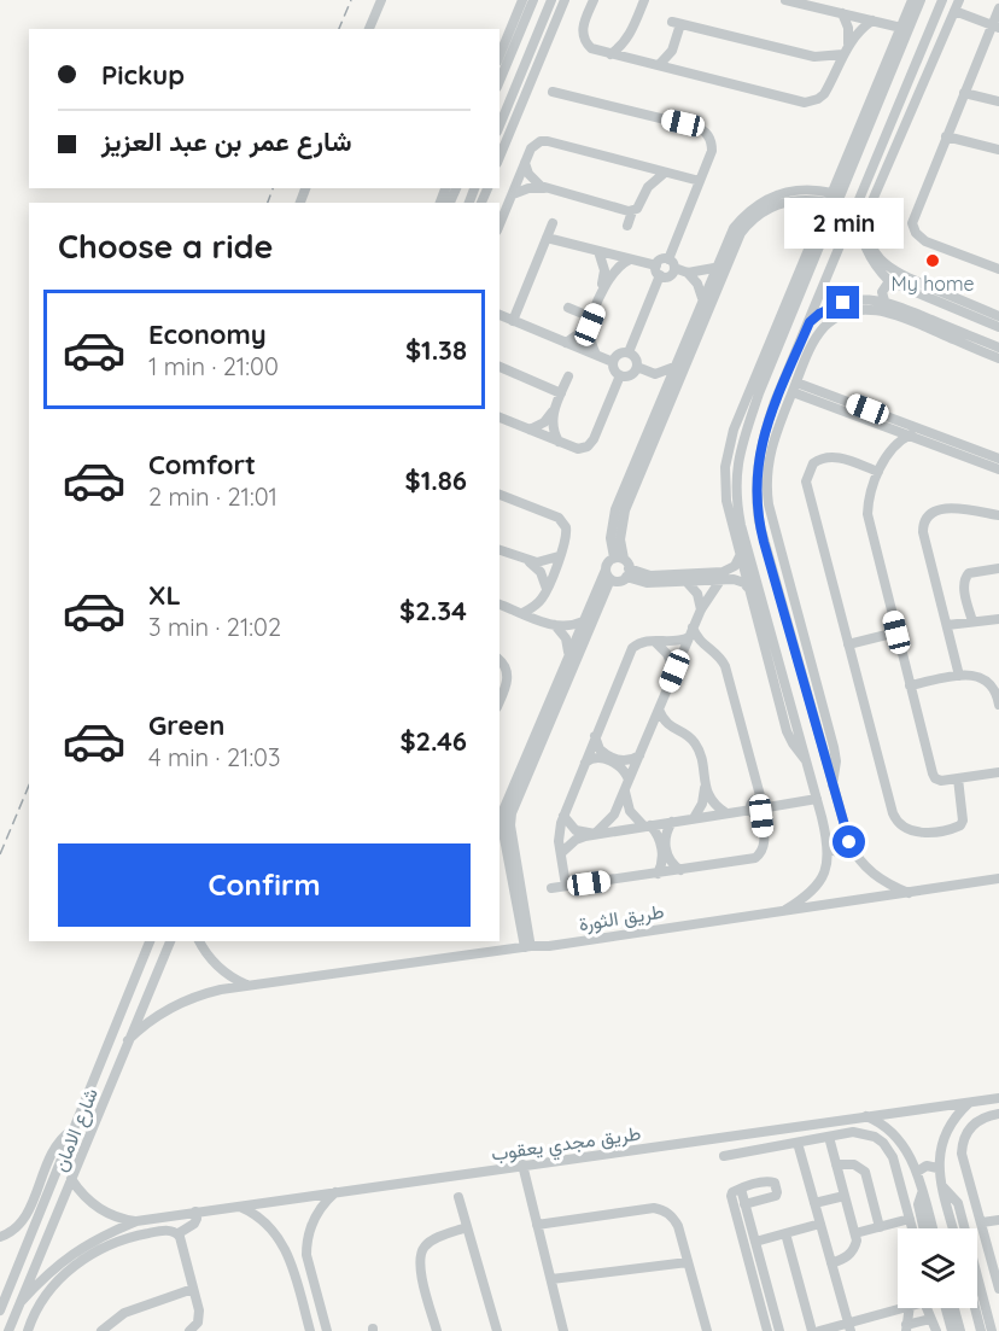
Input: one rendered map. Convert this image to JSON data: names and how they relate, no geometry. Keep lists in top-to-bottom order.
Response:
{
  "streets": {
    "street": ["طريق الثورة", "شارع الامان", "طريق مجدي يعقوب"]
  },
  "crossings": [
    ["طريق الثورة", "شارع الامان"],
    ["شارع الامان", "طريق مجدي يعقوب"]
  ],
  "places": ["My home"],
  "page": {
    "banner": ["Pickup", "شارع عمر بن عبد العزيز"],
    "bubble": "2 min",
    "heading": "Choose a ride",
    "list": [
      {
        "name": "Economy",
        "note": "1 min · 21:00",
        "value": "$1.38"
      },
      {
        "name": "Comfort",
        "note": "2 min · 21:01",
        "value": "$1.86"
      },
      {
        "name": "XL",
        "note": "3 min · 21:02",
        "value": "$2.34"
      },
      {
        "name": "Green",
        "note": "4 min · 21:03",
        "value": "$2.46"
      }
    ],
    "buttons": "Confirm"
  }
}
